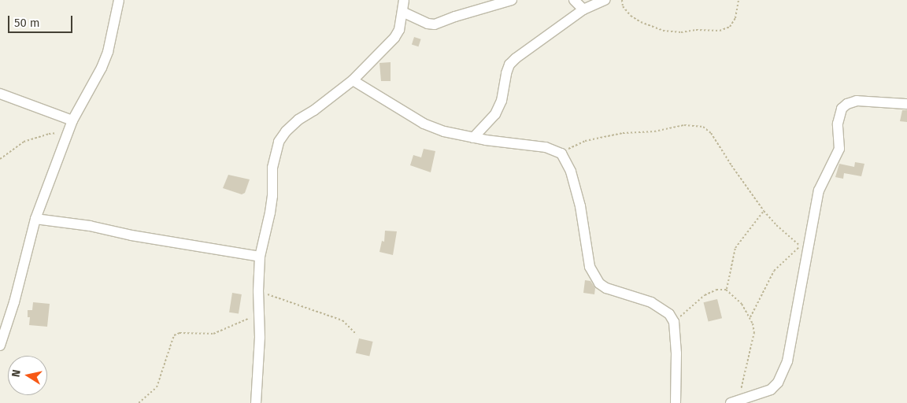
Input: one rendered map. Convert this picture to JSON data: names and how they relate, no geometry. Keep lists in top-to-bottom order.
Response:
{
  "scale_bar": "50 m",
  "north": "left"
}
